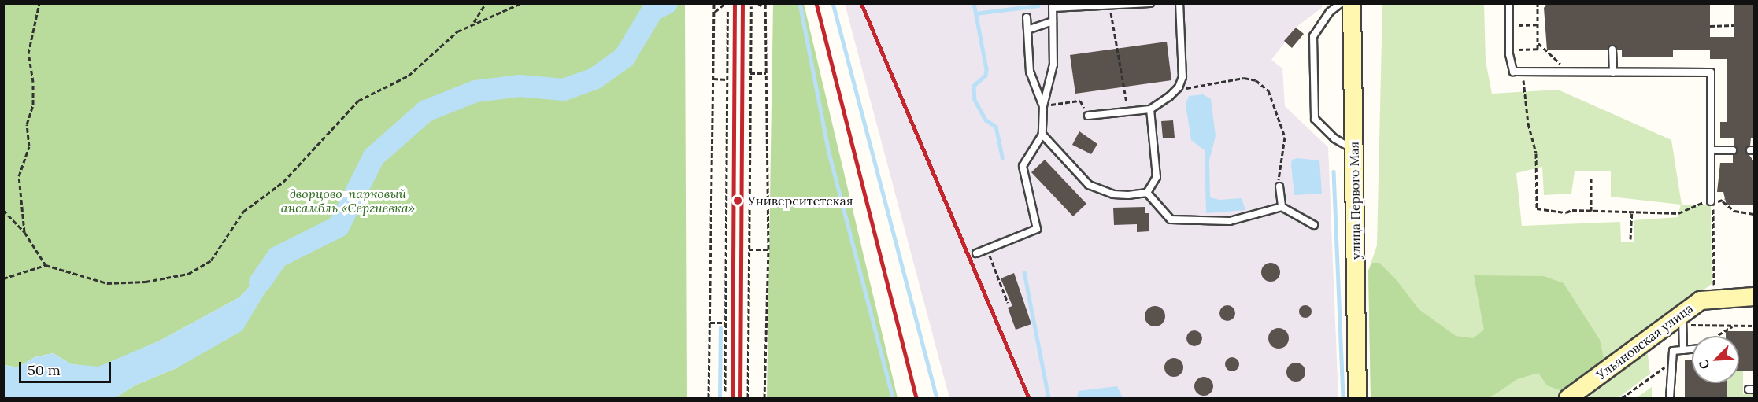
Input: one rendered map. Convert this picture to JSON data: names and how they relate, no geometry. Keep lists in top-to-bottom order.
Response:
{
  "streets": {
    "street": ["улица Первого Мая", "Ульяновская улица"]
  },
  "parks": ["дворцово-парковый ансамбль «Сергиевка»"],
  "places": ["Университетская"],
  "scale_bar": "50 m",
  "north": "bottom left"
}
